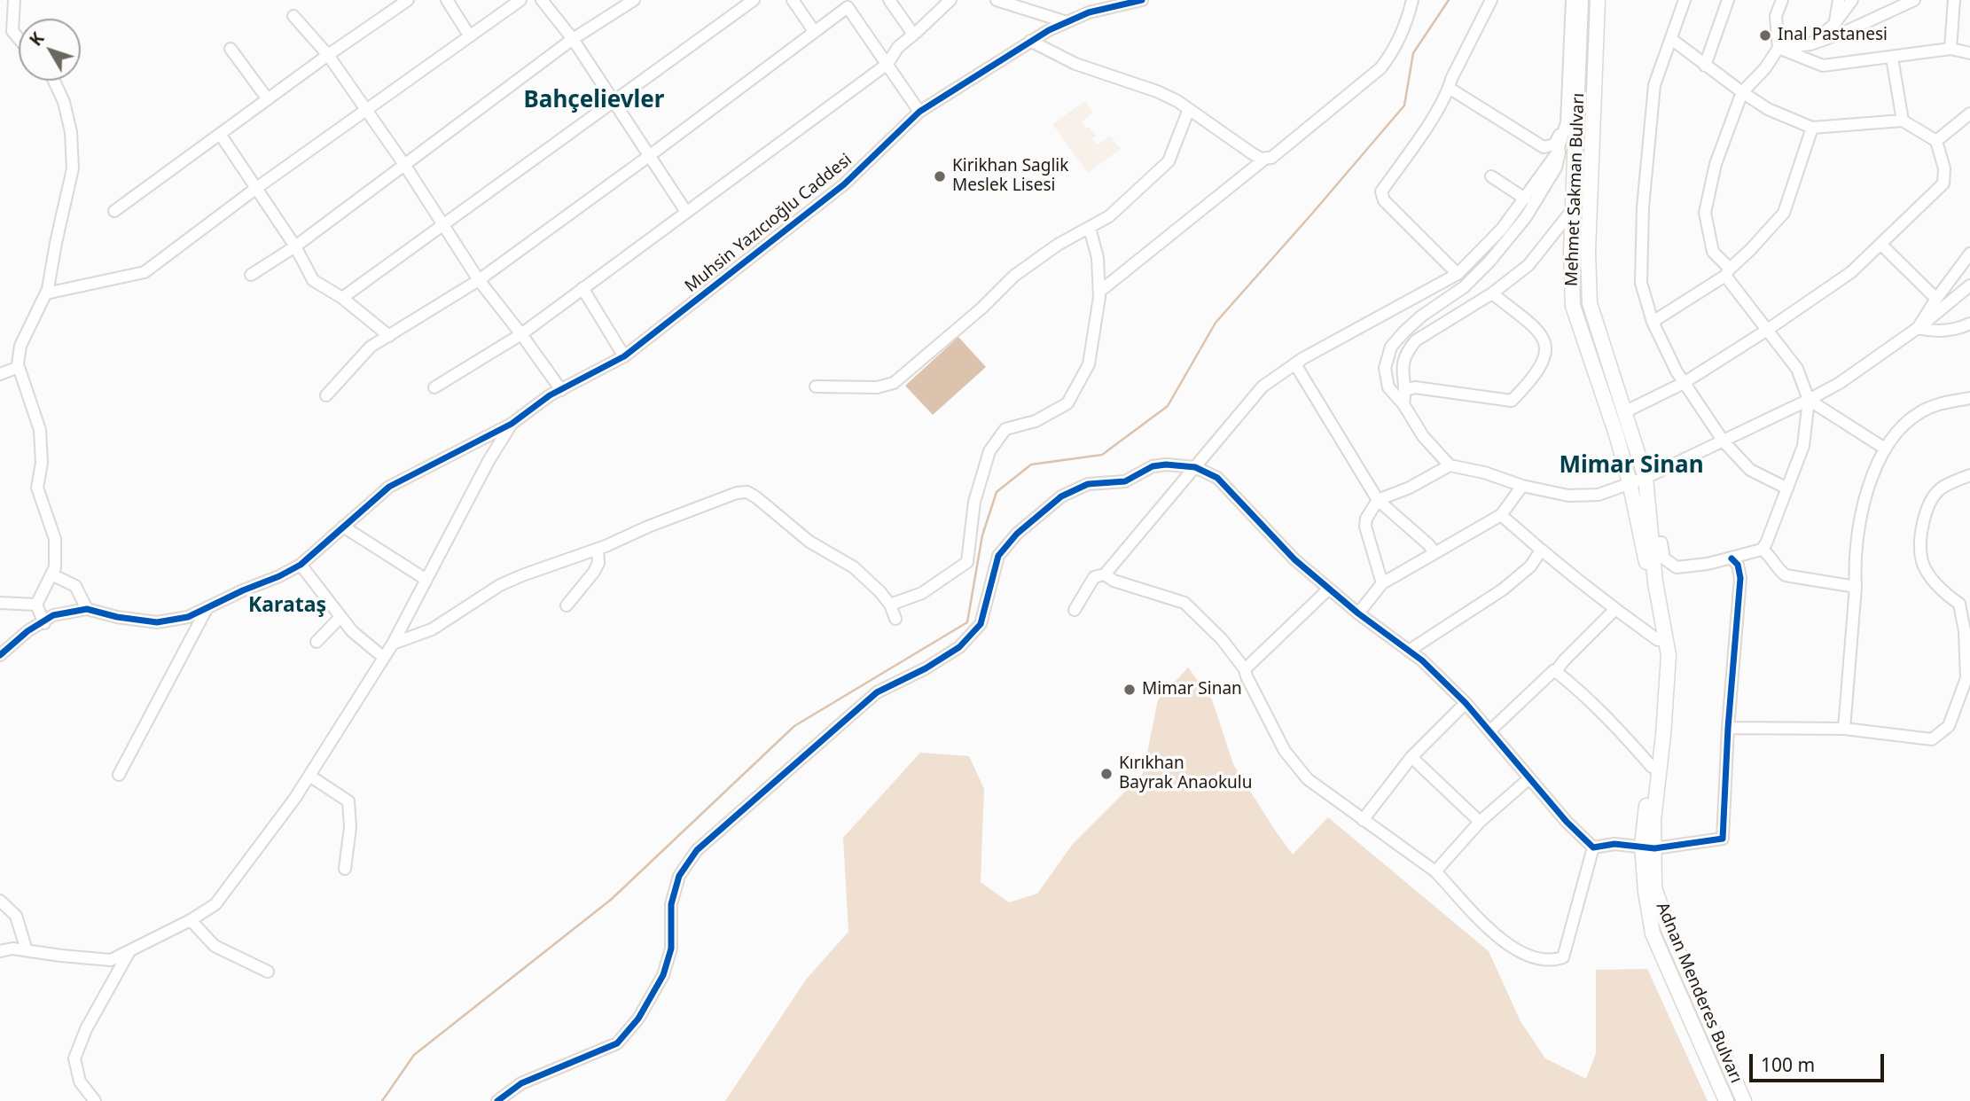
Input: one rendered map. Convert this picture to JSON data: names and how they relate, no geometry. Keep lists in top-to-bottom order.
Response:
{
  "streets": {
    "main road": ["Mehmet Sakman Bulvarı", "Adnan Menderes Bulvarı"],
    "street": ["Muhsin Yazıcıoğlu Caddesi"]
  },
  "crossings": [
    ["Mehmet Sakman Bulvarı", "Adnan Menderes Bulvarı"]
  ],
  "districts": ["Bahçelievler", "Mimar Sinan", "Karataş"],
  "places": [
    "Inal Pastanesi",
    "Kirikhan Saglik Meslek Lisesi",
    "Mimar Sinan",
    "Kırıkhan Bayrak Anaokulu"
  ],
  "scale_bar": "100 m",
  "north": "top left"
}
